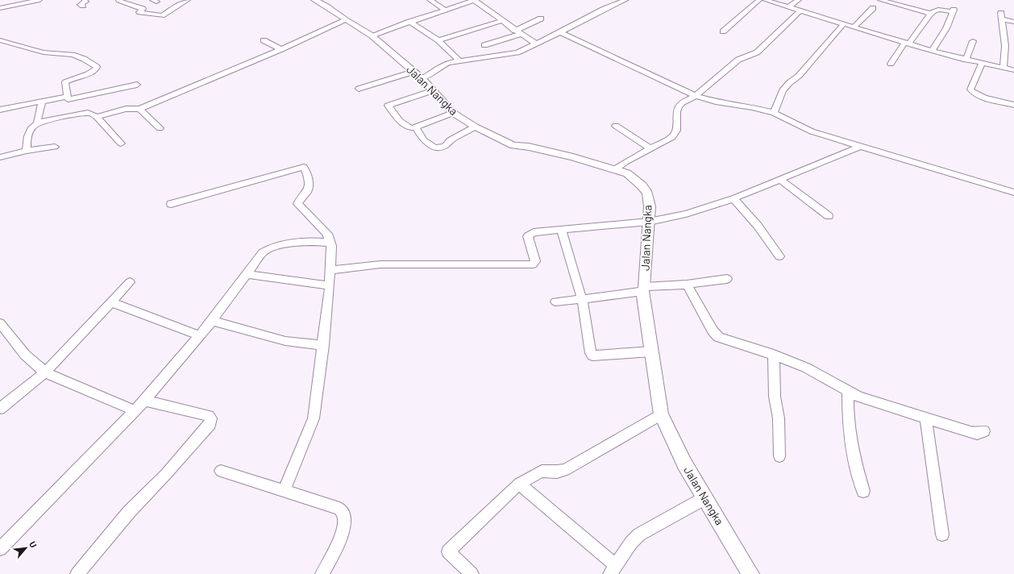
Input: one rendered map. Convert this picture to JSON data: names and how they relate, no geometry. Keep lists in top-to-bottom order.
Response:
{
  "streets": {
    "street": ["Jalan Nangka"]
  },
  "north": "top right"
}
